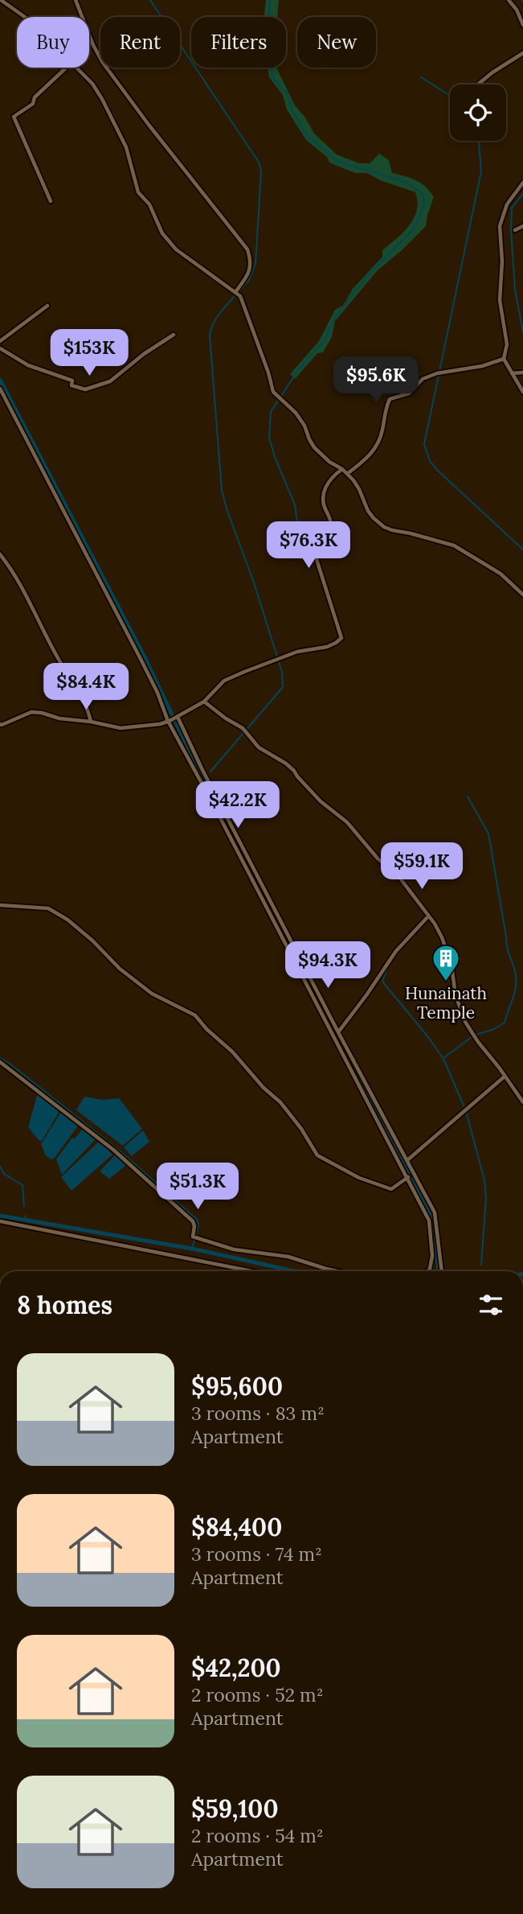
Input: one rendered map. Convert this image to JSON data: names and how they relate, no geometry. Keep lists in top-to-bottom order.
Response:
{
  "places": {
    "building": ["Hunainath Temple"]
  },
  "page": {
    "chip": [
      "Buy",
      "Rent",
      "Filters",
      "New"
    ],
    "price": [
      "$153K",
      "$95.6K",
      "$76.3K",
      "$84.4K",
      "$42.2K",
      "$59.1K",
      "$94.3K",
      "$51.3K"
    ],
    "heading": "8 homes",
    "list": [
      {
        "name": "$95,600",
        "note": "3 rooms · 83 m² · Apartment"
      },
      {
        "name": "$84,400",
        "note": "3 rooms · 74 m² · Apartment"
      },
      {
        "name": "$42,200",
        "note": "2 rooms · 52 m² · Apartment"
      },
      {
        "name": "$59,100",
        "note": "2 rooms · 54 m² · Apartment"
      }
    ]
  }
}
